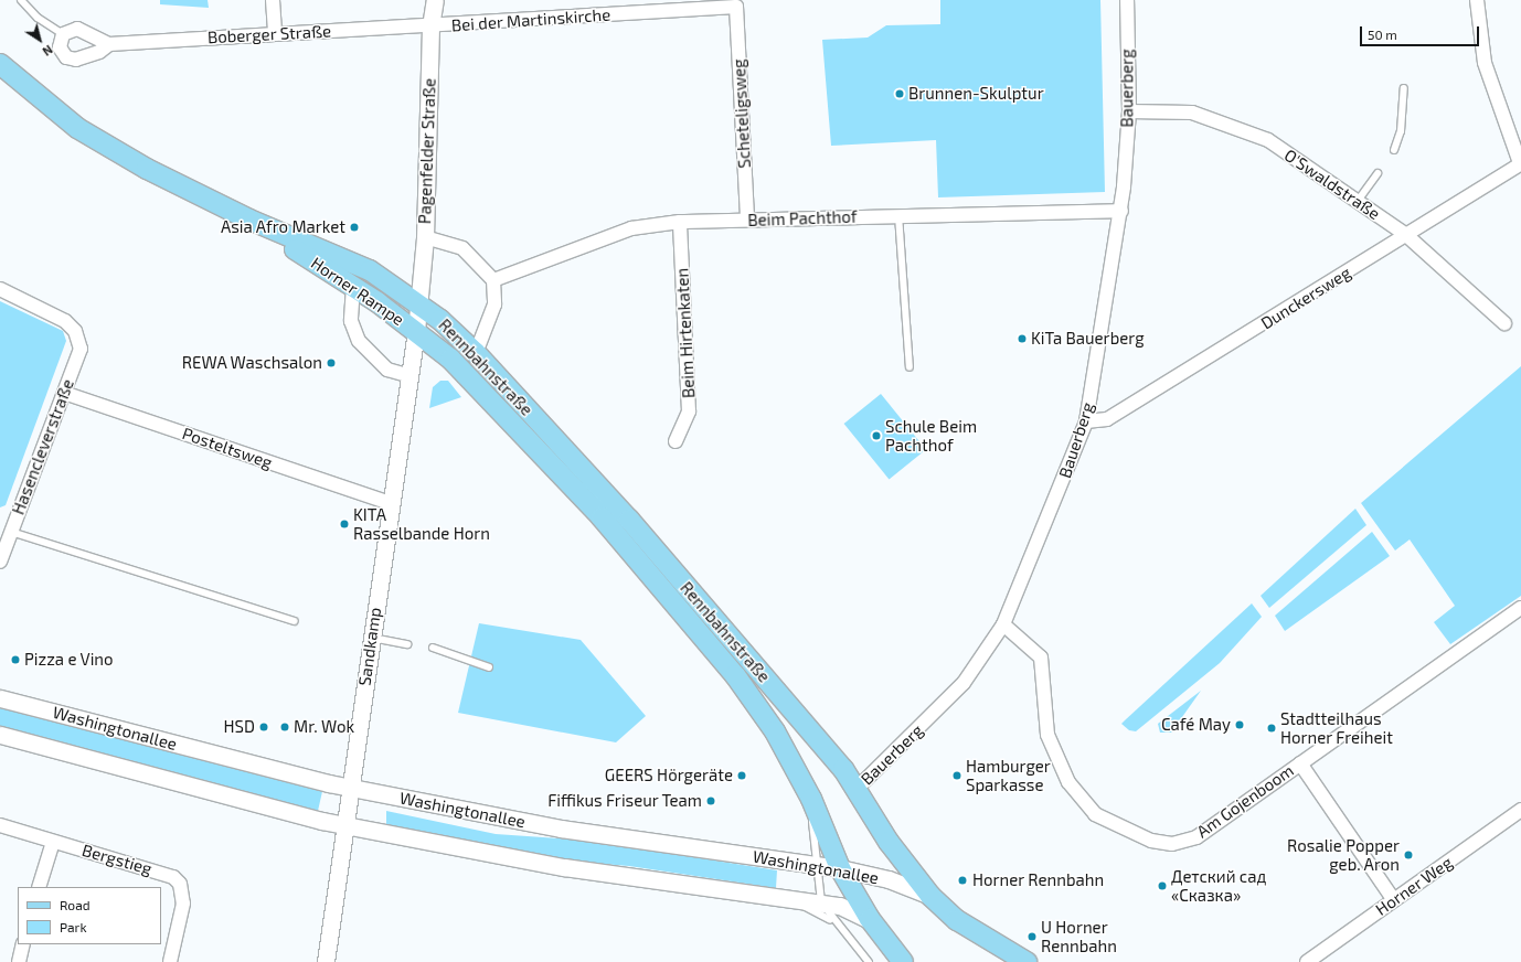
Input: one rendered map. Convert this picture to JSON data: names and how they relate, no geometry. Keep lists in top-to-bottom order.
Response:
{
  "streets": {
    "main road": ["Horner Rampe", "Rennbahnstraße"],
    "street": [
      "Bei der Martinskirche",
      "Boberger Straße",
      "Bauerberg",
      "Scheteligsweg",
      "Pagenfelder Straße",
      "O'Swaldstraße",
      "Beim Pachthof",
      "Dunckersweg",
      "Beim Hirtenkaten",
      "Hasencleverstraße",
      "Posteltsweg",
      "Sandkamp",
      "Washingtonallee",
      "Am Gojenboom",
      "Bergstieg",
      "Horner Weg"
    ]
  },
  "crossings": [
    ["Bei der Martinskirche", "Boberger Straße"],
    ["Bei der Martinskirche", "Scheteligsweg"],
    ["Bei der Martinskirche", "Pagenfelder Straße"],
    ["Boberger Straße", "Pagenfelder Straße"],
    ["Bauerberg", "O'Swaldstraße"],
    ["Bauerberg", "Beim Pachthof"],
    ["Bauerberg", "Dunckersweg"],
    ["Bauerberg", "Rennbahnstraße"],
    ["Bauerberg", "Am Gojenboom"],
    ["Scheteligsweg", "Beim Pachthof"],
    ["Pagenfelder Straße", "Horner Rampe"],
    ["Pagenfelder Straße", "Rennbahnstraße"],
    ["O'Swaldstraße", "Dunckersweg"],
    ["Beim Pachthof", "Beim Hirtenkaten"],
    ["Horner Rampe", "Rennbahnstraße"],
    ["Horner Rampe", "Sandkamp"],
    ["Rennbahnstraße", "Sandkamp"],
    ["Rennbahnstraße", "Washingtonallee"],
    ["Hasencleverstraße", "Posteltsweg"],
    ["Posteltsweg", "Sandkamp"],
    ["Sandkamp", "Washingtonallee"]
  ],
  "places": [
    "Brunnen-Skulptur",
    "Asia Afro Market",
    "KiTa Bauerberg",
    "REWA Waschsalon",
    "Schule Beim Pachthof",
    "KITA Rasselbande Horn",
    "Pizza e Vino",
    "Café May",
    "HSD",
    "Mr. Wok",
    "Stadtteilhaus Horner Freiheit",
    "GEERS Hörgeräte",
    "Hamburger Sparkasse",
    "Fiffikus Friseur Team",
    "Rosalie Popper geb. Aron",
    "Horner Rennbahn",
    "Детский сад «Сказка»",
    "U Horner Rennbahn"
  ],
  "legend": ["Road", "Park"],
  "scale_bar": "50 m",
  "north": "bottom right"
}
